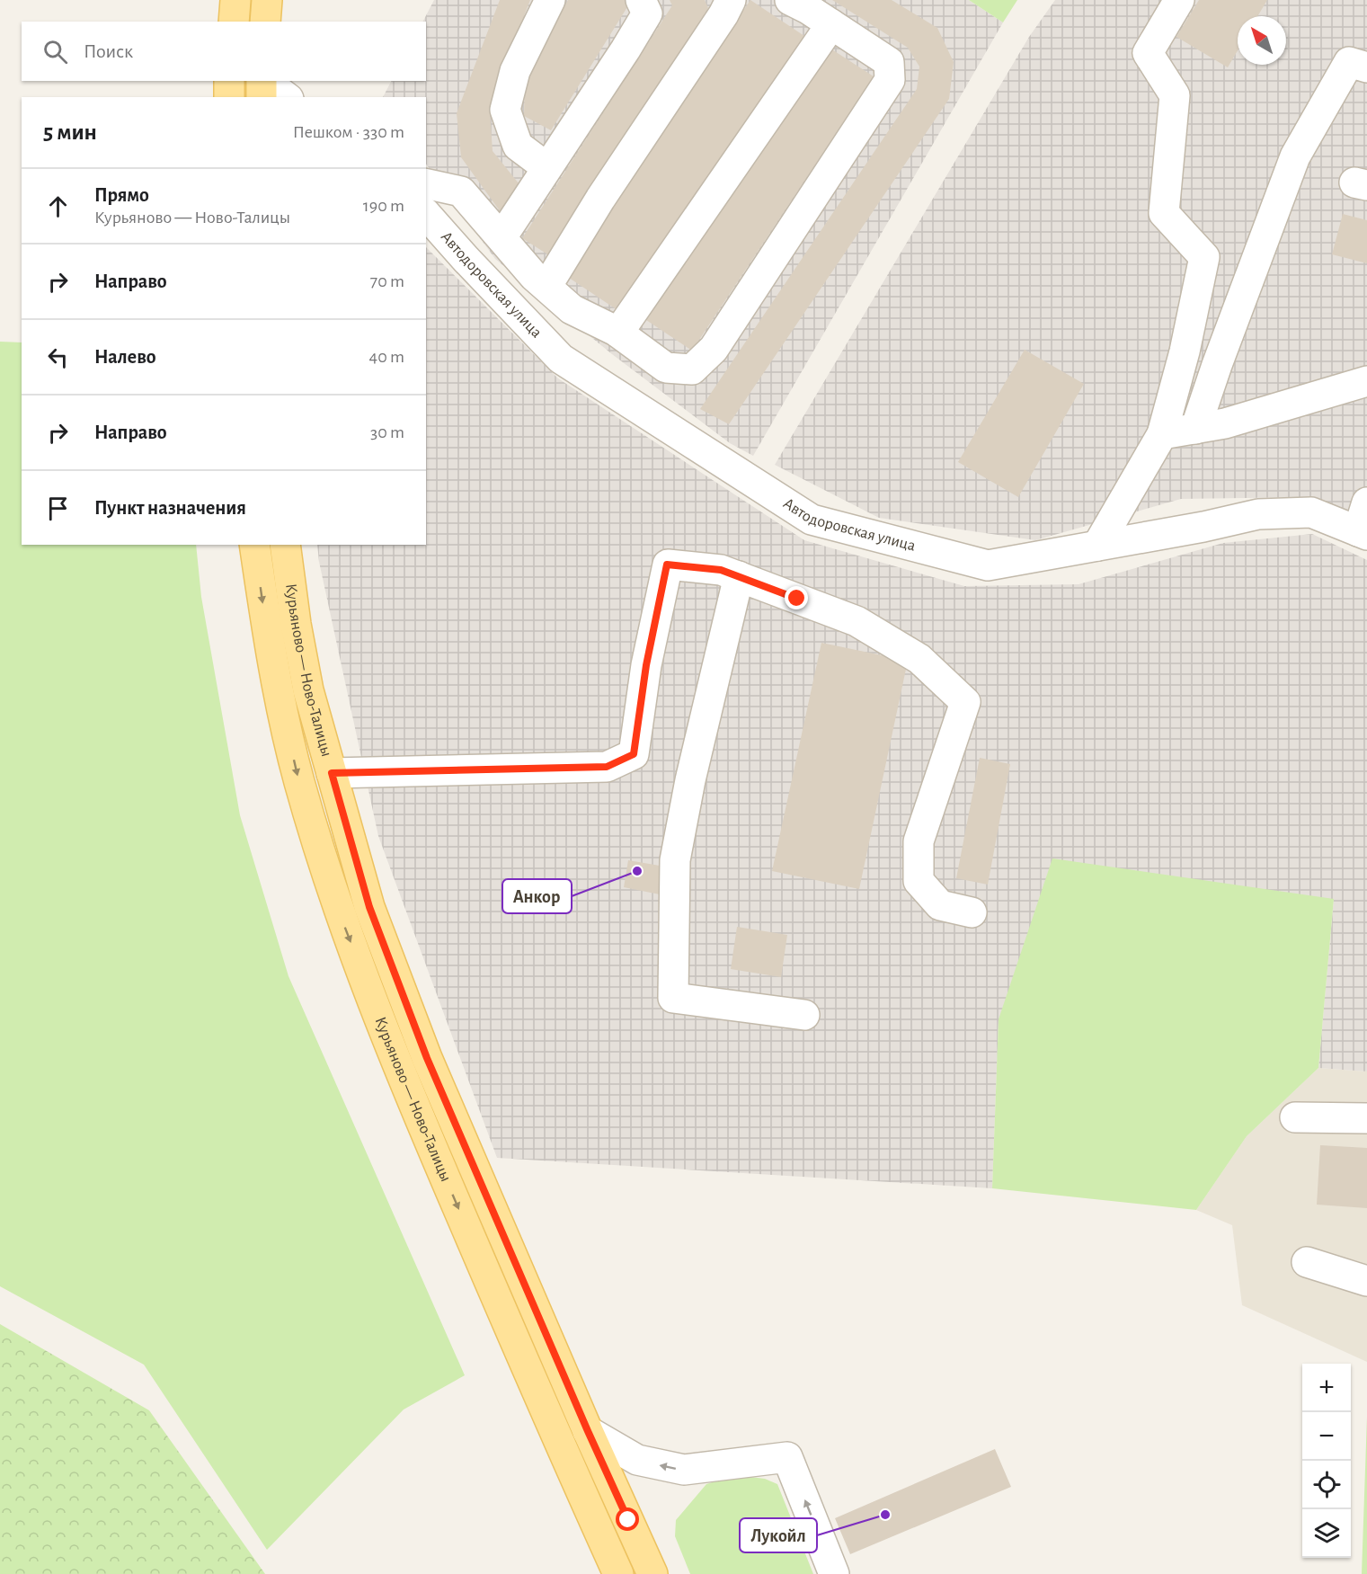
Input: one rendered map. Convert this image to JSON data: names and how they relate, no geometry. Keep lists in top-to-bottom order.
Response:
{
  "streets": {
    "main road": ["Курьяново — Ново-Талицы"],
    "street": ["Автодоровская улица"]
  },
  "places": ["Анкор", "Лукойл"],
  "north": "top left",
  "page": {
    "search": "Поиск",
    "heading": ["5 мин", "Пешком · 330 m"],
    "list": [
      ["Прямо", "Курьяново — Ново-Талицы", "190 m"],
      ["Направо", "70 m"],
      ["Налево", "40 m"],
      ["Направо", "30 m"],
      "Пункт назначения"
    ],
    "map_buttons": ["+", "−"]
  }
}
